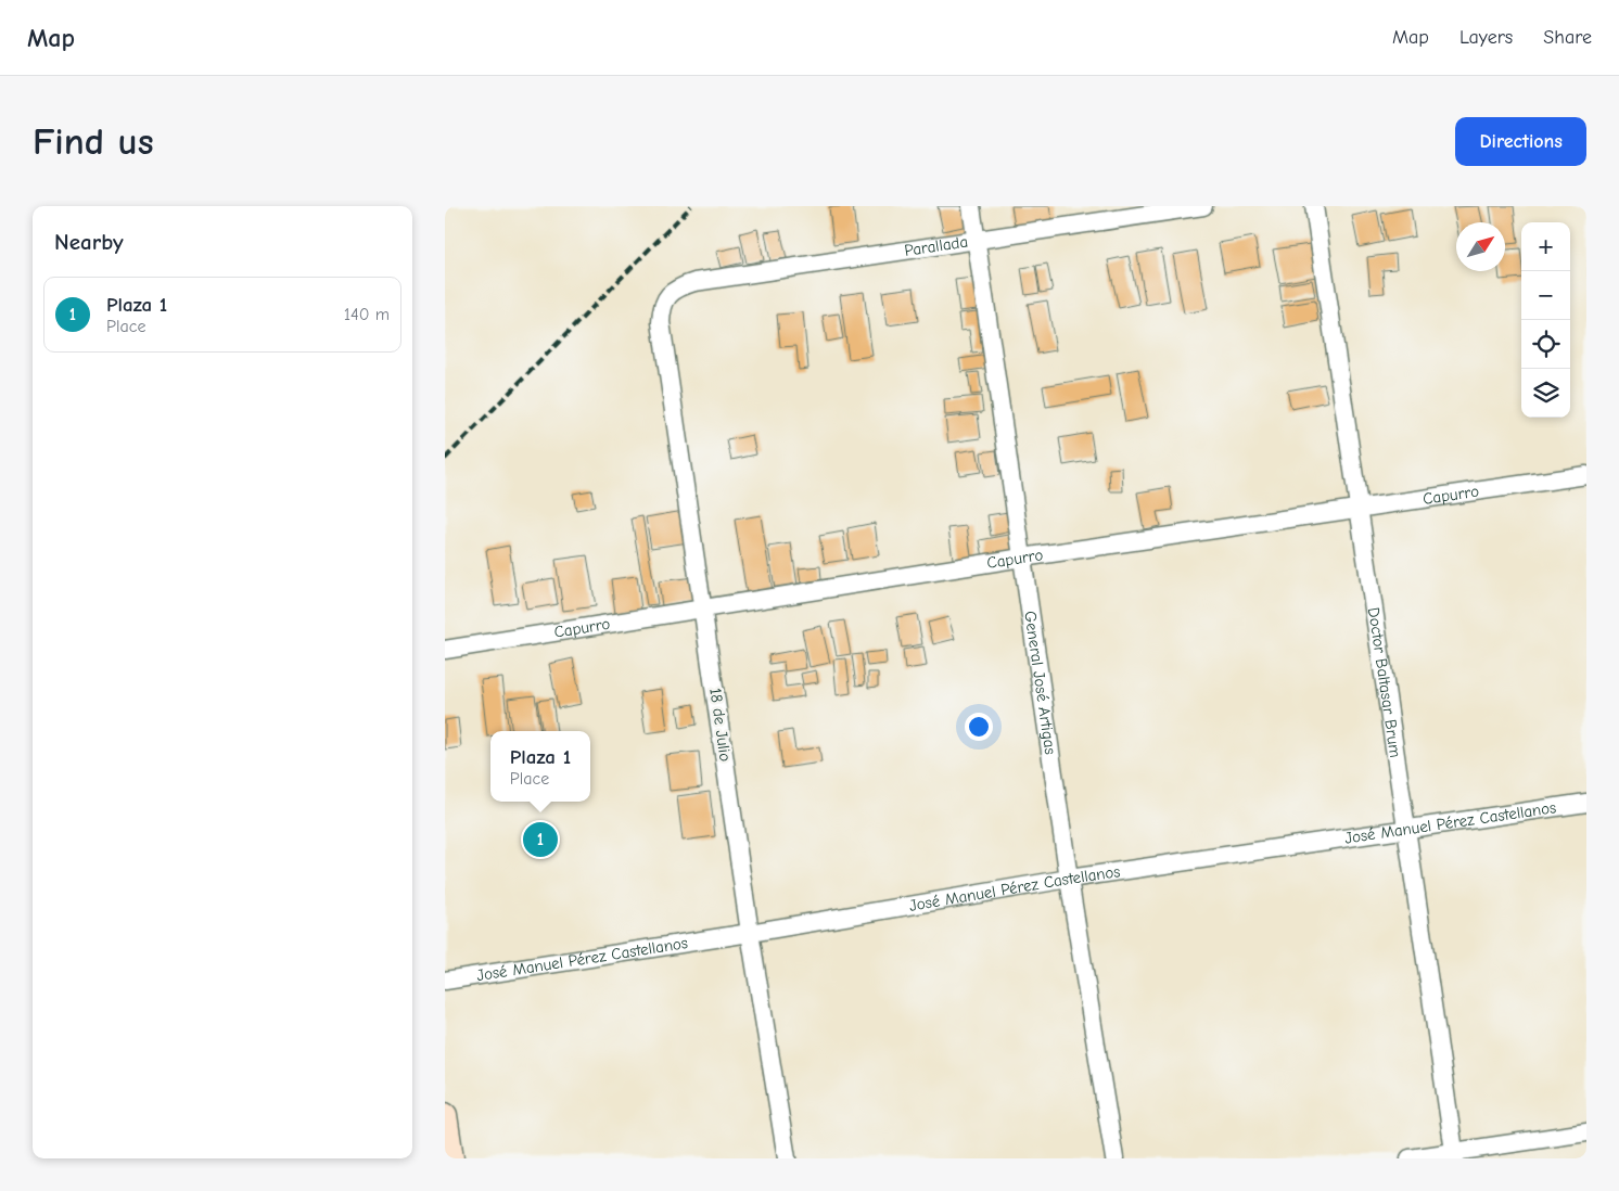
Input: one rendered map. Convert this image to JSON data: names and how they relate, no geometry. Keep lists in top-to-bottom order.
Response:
{
  "streets": {
    "street": [
      "Parallada",
      "Capurro",
      "General José Artigas",
      "Doctor Baltasar Brum",
      "18 de Julio",
      "José Manuel Pérez Castellanos"
    ]
  },
  "crossings": [
    ["Parallada", "General José Artigas"],
    ["Parallada", "18 de Julio"],
    ["Capurro", "General José Artigas"],
    ["Capurro", "Doctor Baltasar Brum"],
    ["Capurro", "18 de Julio"],
    ["General José Artigas", "José Manuel Pérez Castellanos"],
    ["Doctor Baltasar Brum", "José Manuel Pérez Castellanos"],
    ["18 de Julio", "José Manuel Pérez Castellanos"]
  ],
  "north": "top right",
  "page": {
    "header": "Map",
    "nav": ["Map", "Layers", "Share"],
    "buttons": "Directions",
    "title": "Find us",
    "heading": "Nearby",
    "map_buttons": ["+", "−"],
    "list": [
      {
        "mark": "1",
        "name": "Plaza 1",
        "note": "Place",
        "value": "140 m"
      }
    ],
    "popup": ["Plaza 1", "Place"],
    "pins": "1"
  }
}
